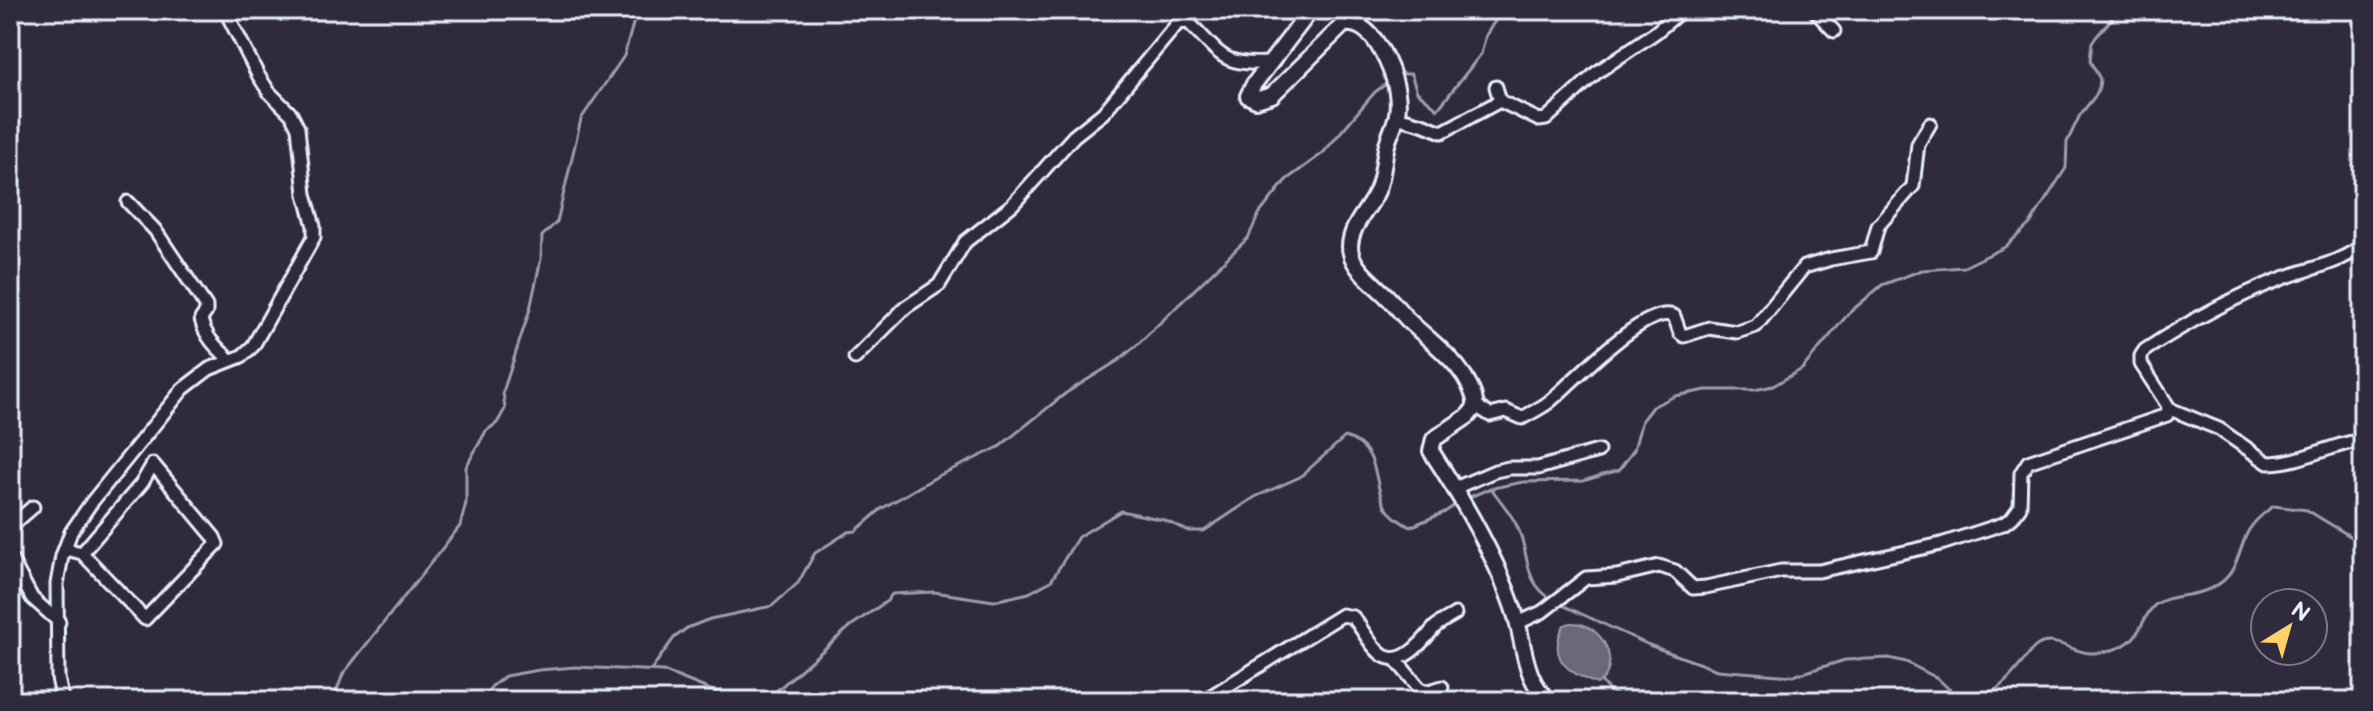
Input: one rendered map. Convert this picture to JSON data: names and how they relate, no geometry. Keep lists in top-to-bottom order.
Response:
{
  "north": "top right"
}
